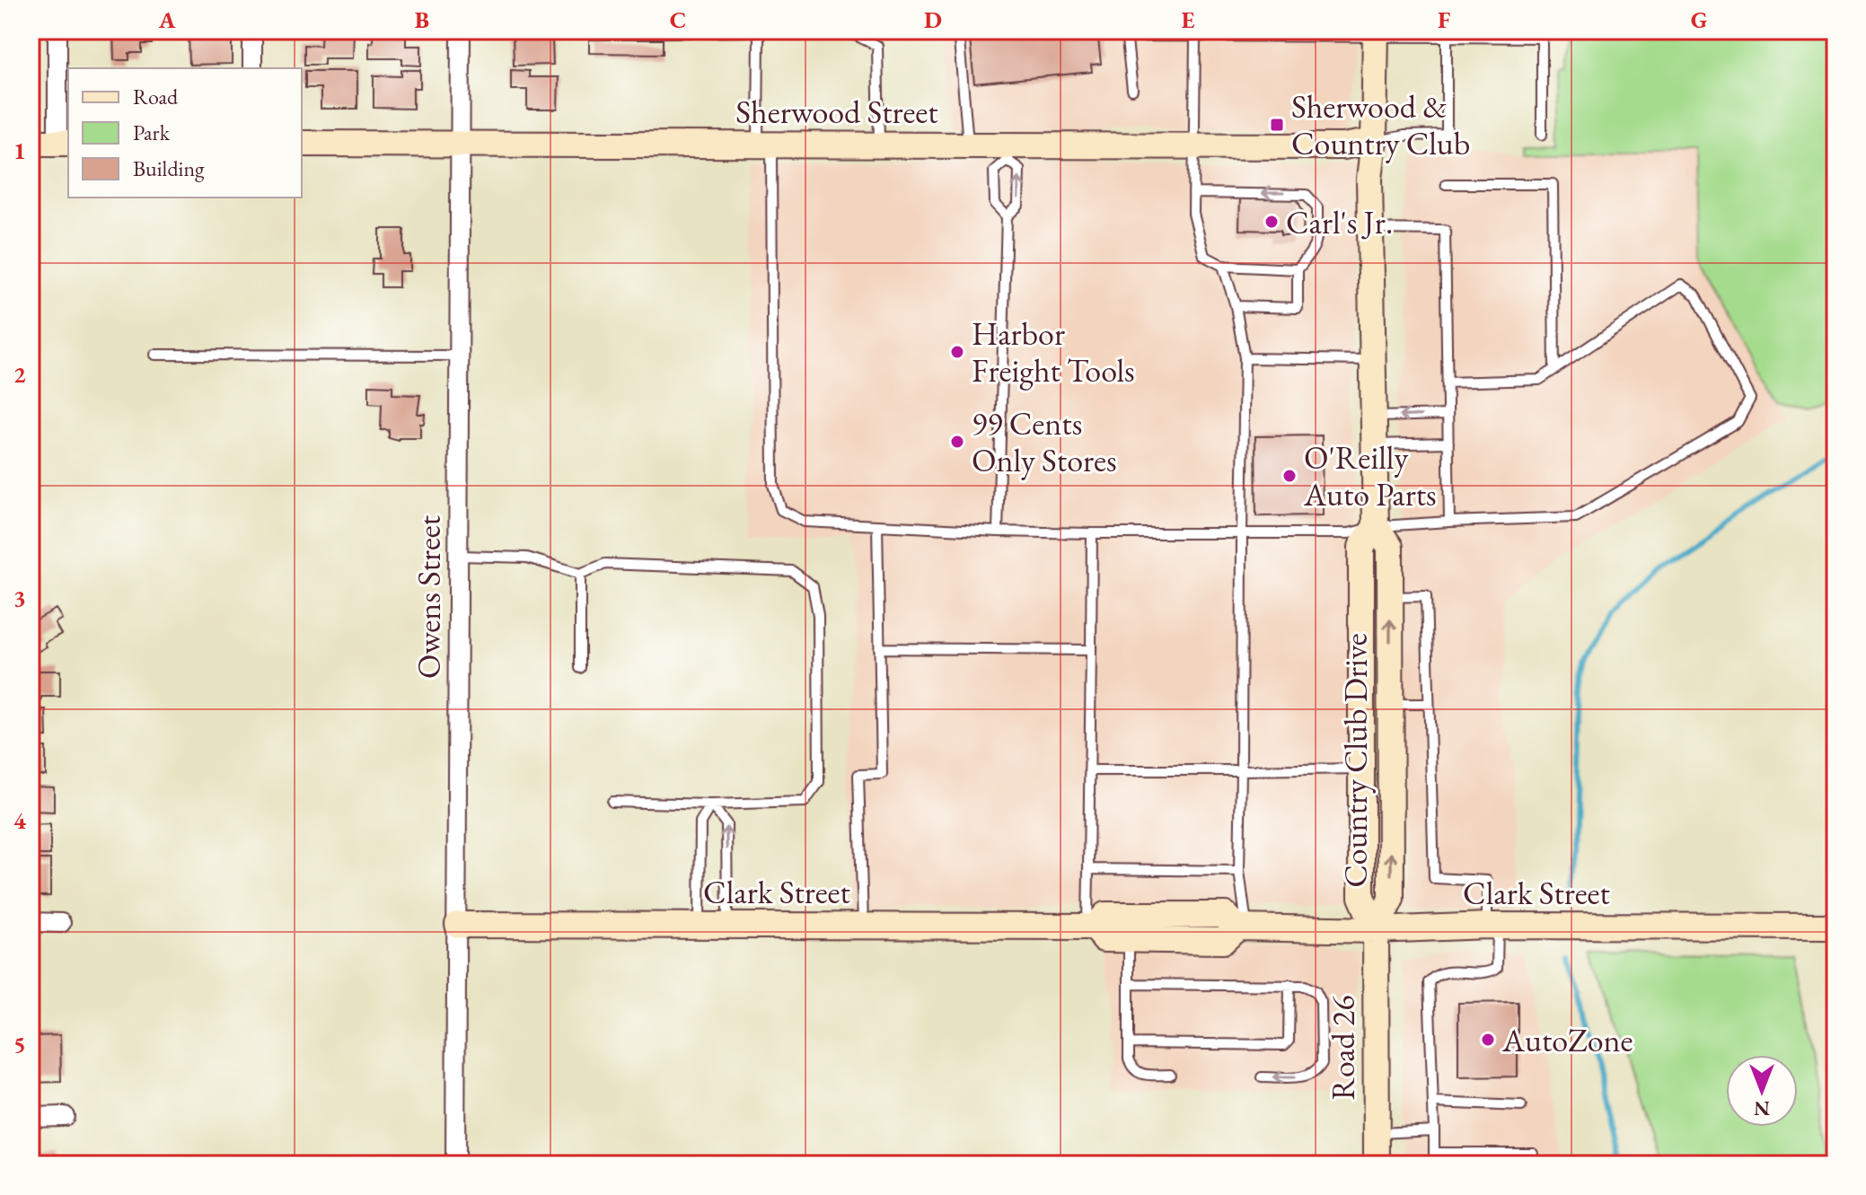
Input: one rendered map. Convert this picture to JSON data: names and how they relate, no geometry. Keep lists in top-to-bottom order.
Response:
{
  "streets": {
    "street": [
      "Sherwood Street",
      "Owens Street",
      "Country Club Drive",
      "Clark Street",
      "Road 26"
    ]
  },
  "crossings": [
    ["Sherwood Street", "Owens Street"],
    ["Sherwood Street", "Country Club Drive"],
    ["Owens Street", "Clark Street"],
    ["Country Club Drive", "Clark Street"],
    ["Country Club Drive", "Road 26"],
    ["Clark Street", "Road 26"]
  ],
  "places": {
    "transit": ["Sherwood & Country Club"],
    "other": [
      "Carl's Jr.",
      "Harbor Freight Tools",
      "99 Cents Only Stores",
      "O'Reilly Auto Parts",
      "AutoZone"
    ]
  },
  "legend": ["Road", "Park", "Building"],
  "north": "bottom",
  "grid": {
    "columns": [
      "A",
      "B",
      "C",
      "D",
      "E",
      "F",
      "G"
    ],
    "rows": [
      "1",
      "2",
      "3",
      "4",
      "5"
    ]
  }
}
